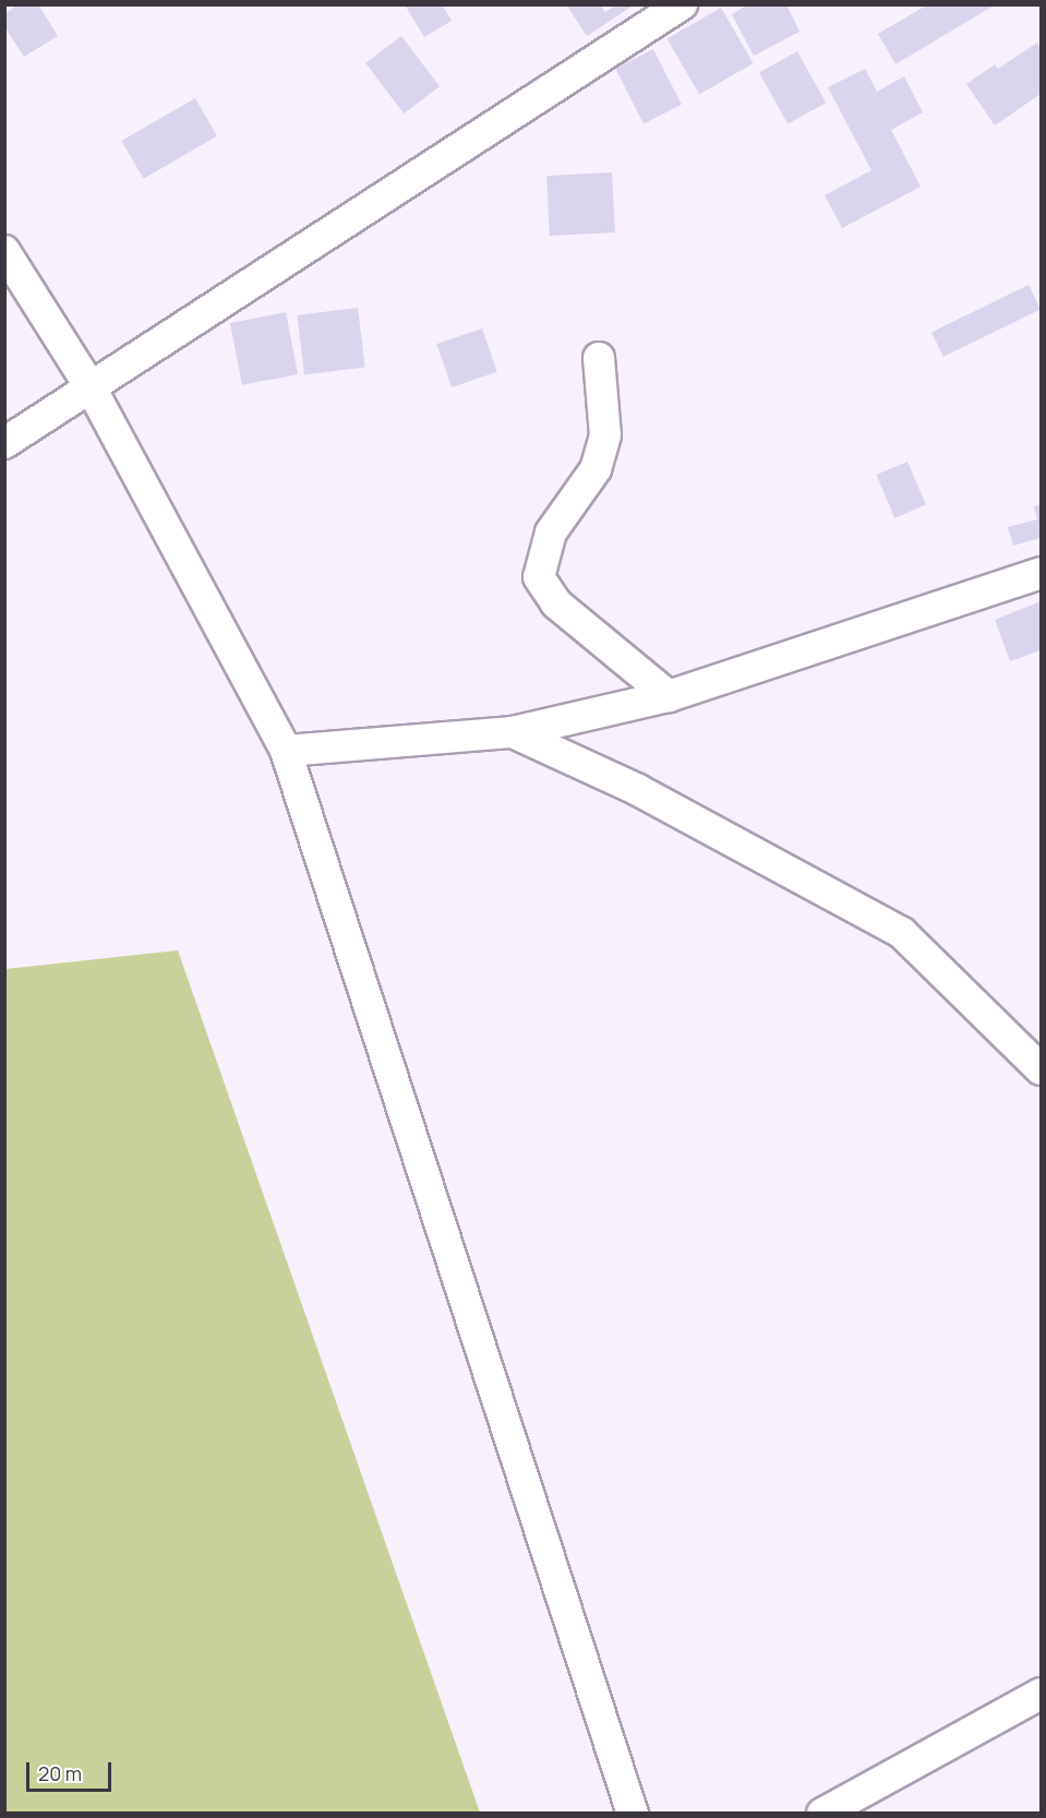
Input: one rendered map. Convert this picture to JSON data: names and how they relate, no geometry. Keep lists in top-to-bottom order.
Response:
{
  "scale_bar": "20 m"
}
